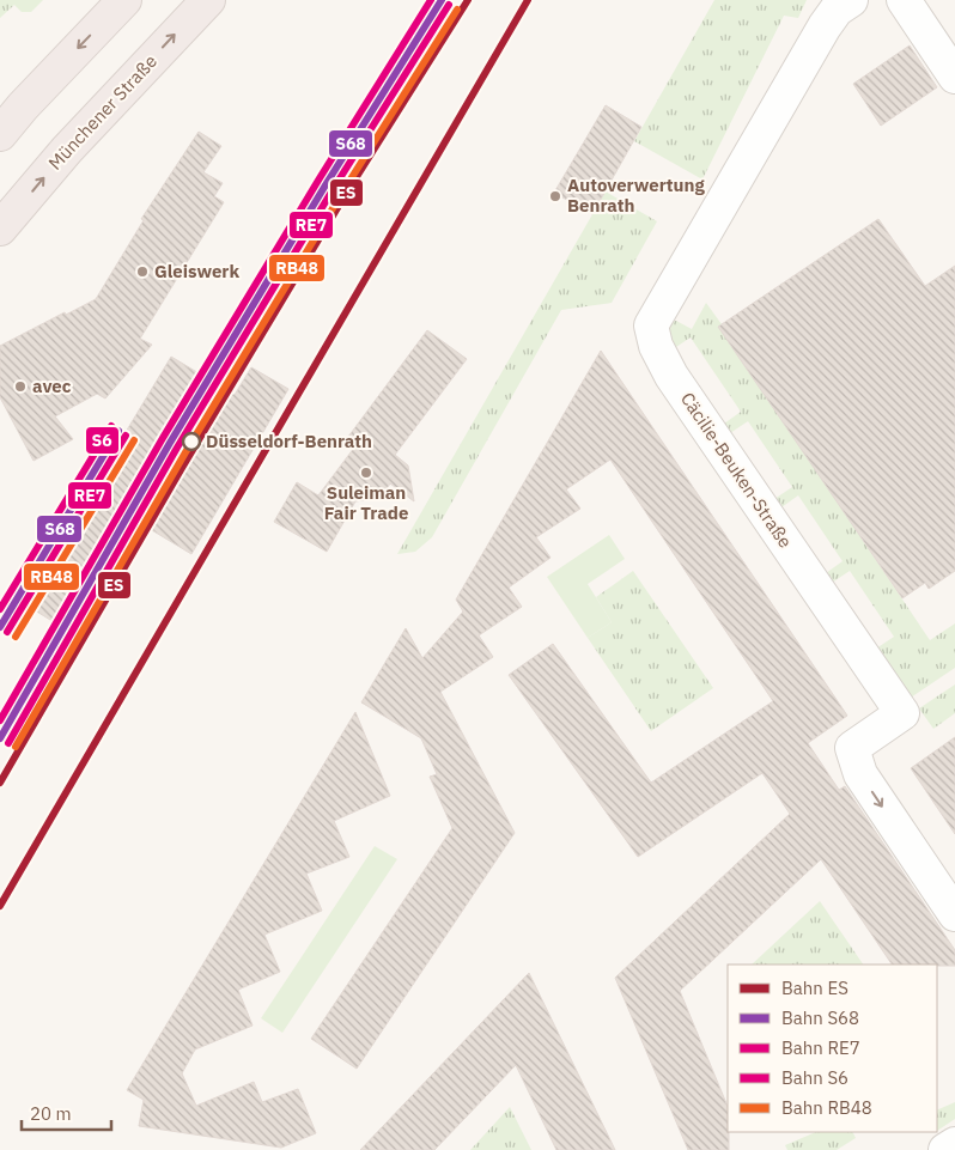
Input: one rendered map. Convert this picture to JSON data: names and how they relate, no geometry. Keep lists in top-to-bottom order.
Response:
{
  "streets": {
    "highway": ["Münchener Straße"],
    "street": ["Cäcilie-Beuken-Straße"]
  },
  "one_way": ["Cäcilie-Beuken-Straße"],
  "places": [
    "Autoverwertung Benrath",
    "Gleiswerk",
    "avec",
    "Düsseldorf-Benrath",
    "Suleiman Fair Trade"
  ],
  "lines": [
    "rail line ES",
    "rail line S68",
    "rail line S6",
    "rail line RE7",
    "rail line RB48"
  ],
  "legend": [
    "Bahn ES",
    "Bahn S68",
    "Bahn RE7",
    "Bahn S6",
    "Bahn RB48"
  ],
  "scale_bar": "20 m"
}
